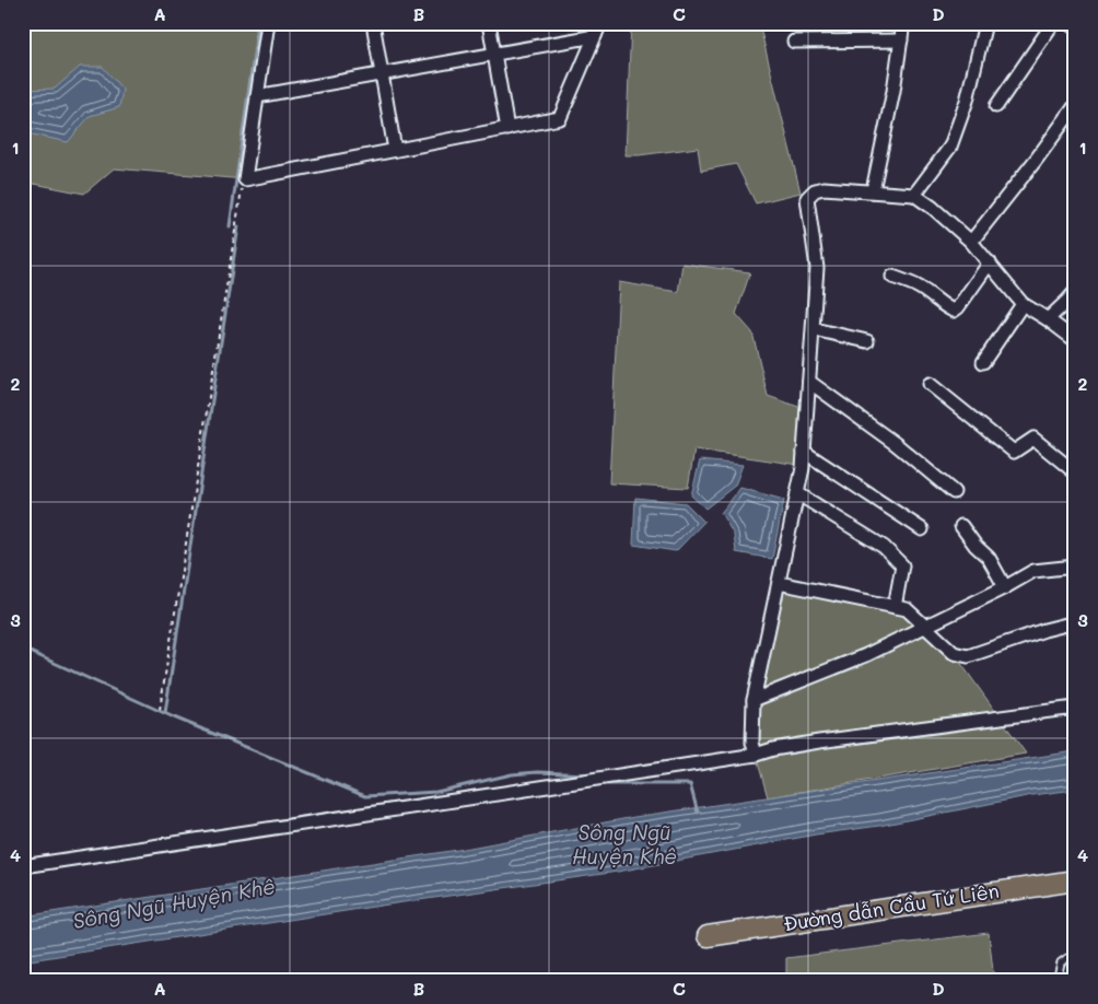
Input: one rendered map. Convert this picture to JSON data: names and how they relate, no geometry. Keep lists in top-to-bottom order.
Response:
{
  "streets": {
    "main road": ["Đường dẫn Cầu Tứ Liên"]
  },
  "water": ["Sông Ngũ Huyện Khê"],
  "grid": {
    "columns": [
      "A",
      "B",
      "C",
      "D"
    ],
    "rows": [
      "1",
      "2",
      "3",
      "4"
    ]
  }
}
